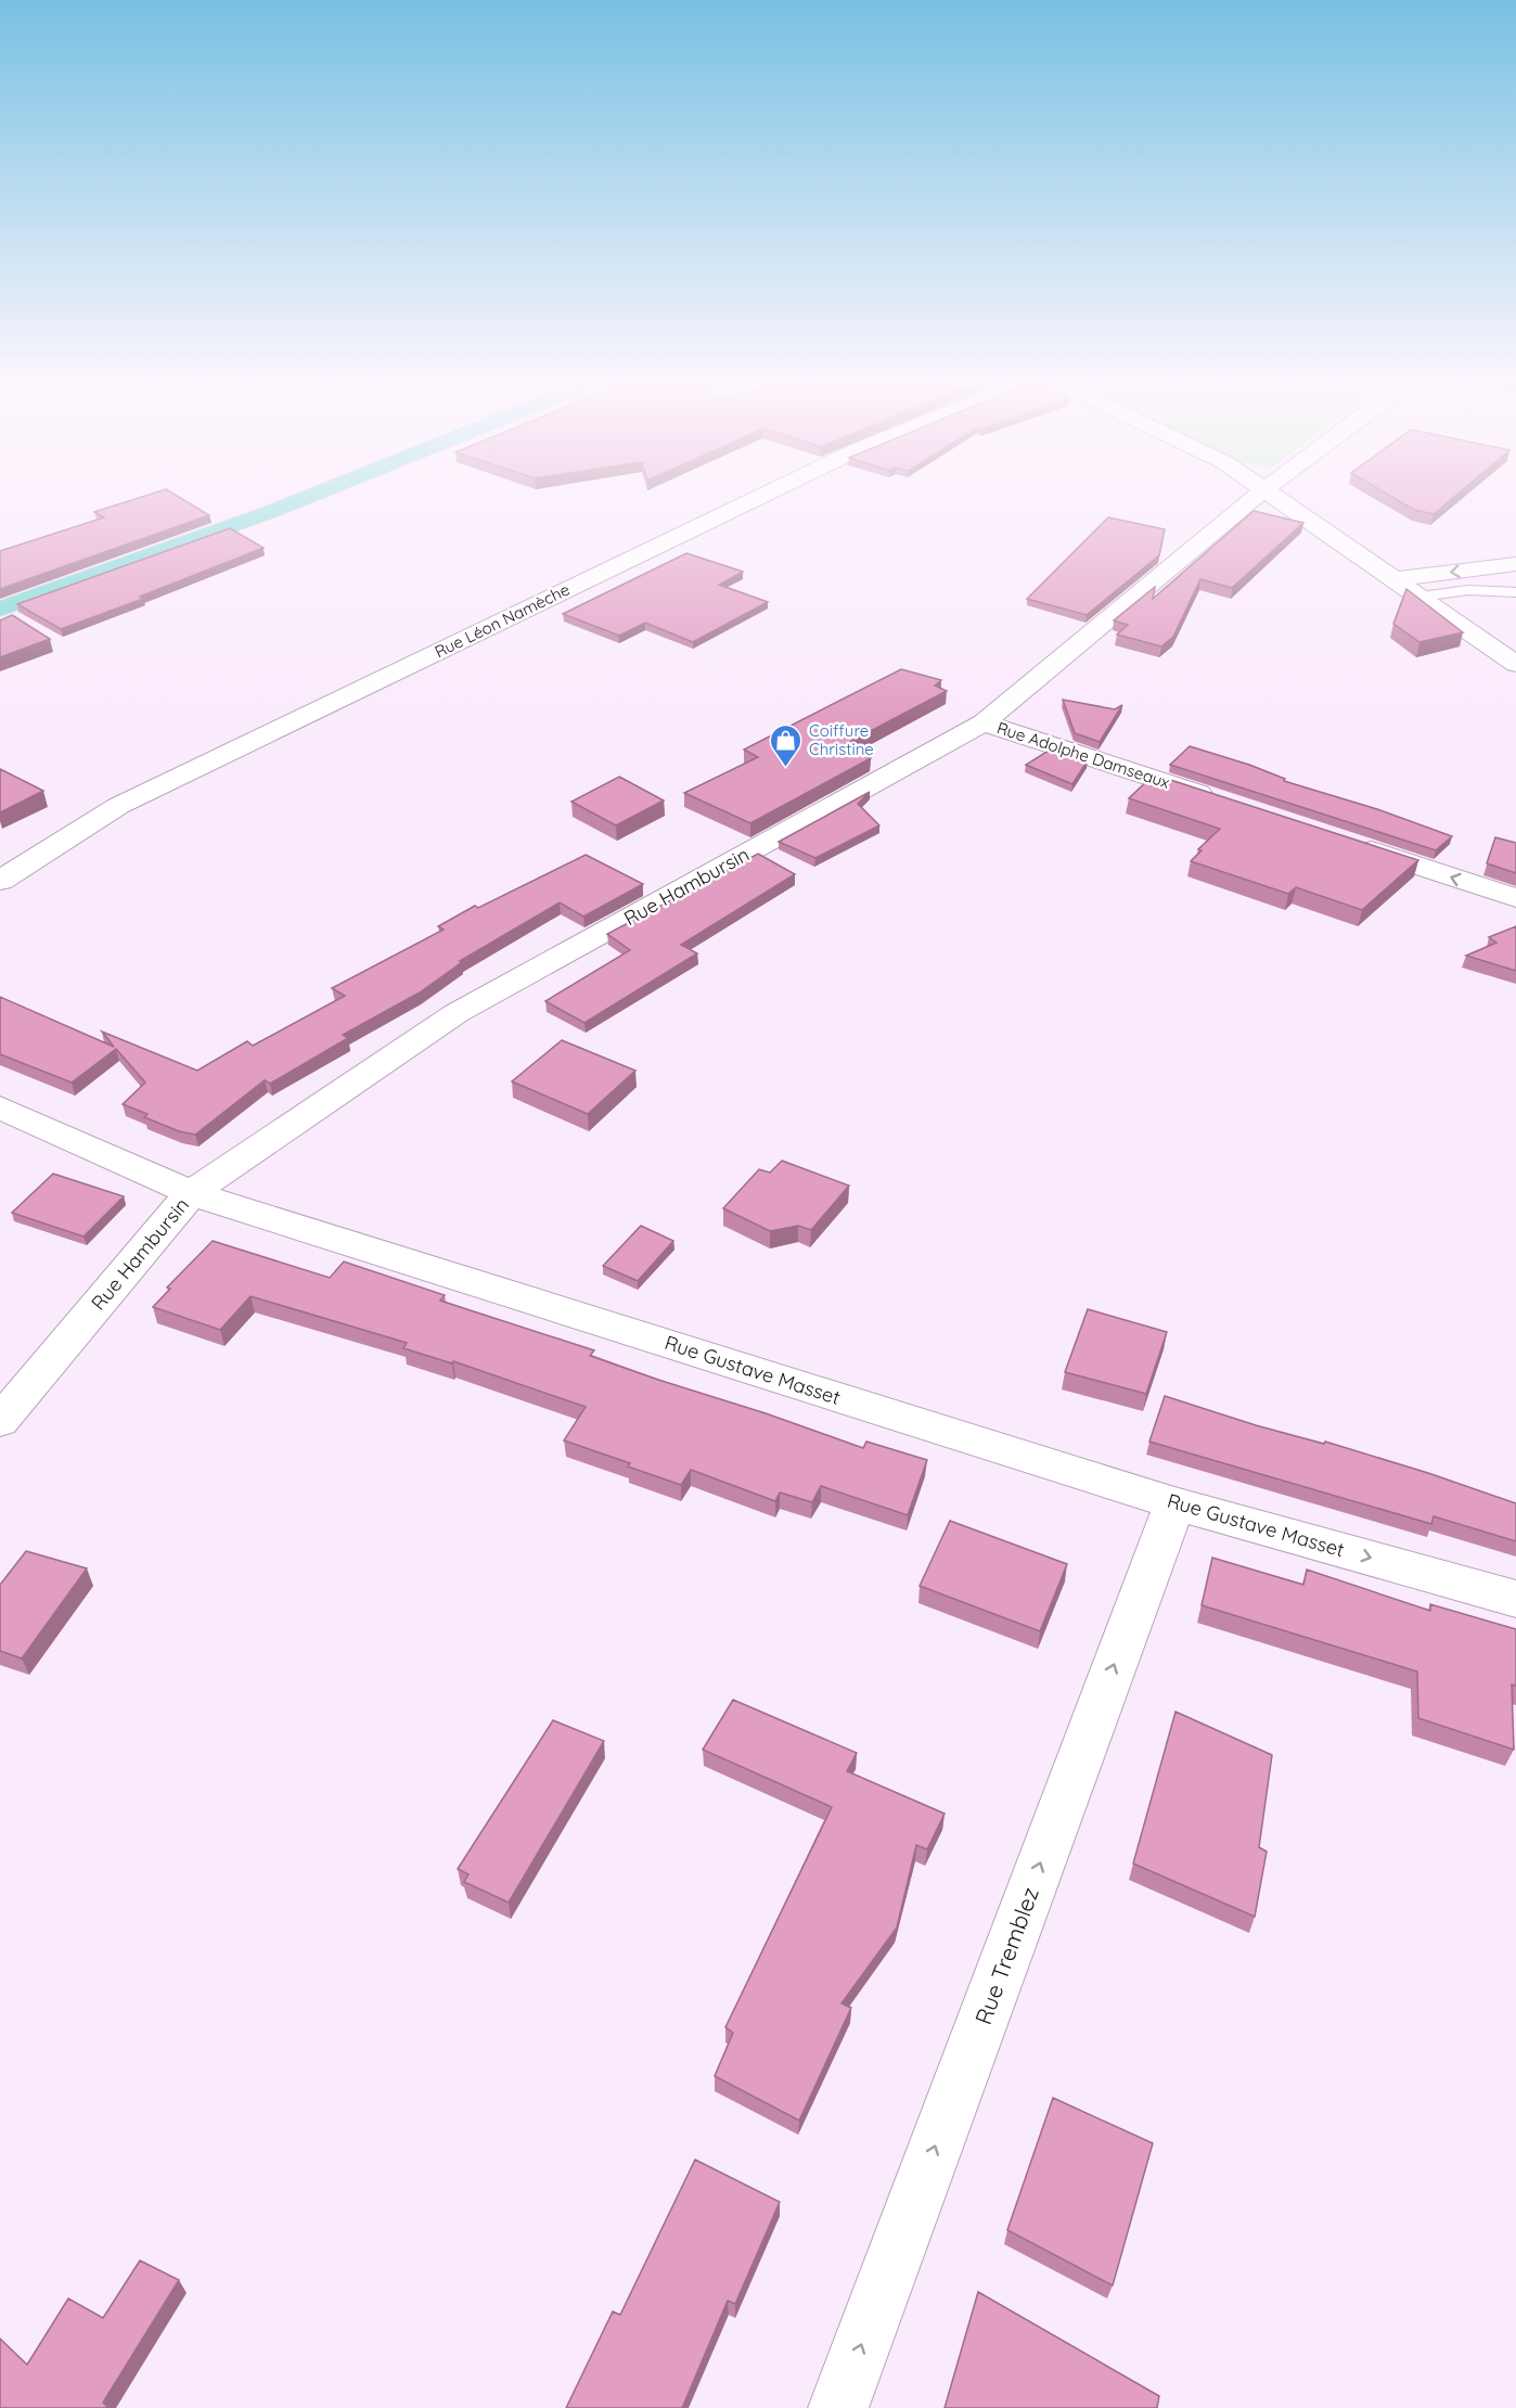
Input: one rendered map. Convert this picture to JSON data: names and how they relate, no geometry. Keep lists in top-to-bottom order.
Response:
{
  "streets": {
    "street": [
      "Rue Léon Namèche",
      "Rue Adolphe Damseaux",
      "Rue Hambursin",
      "Rue Gustave Masset",
      "Rue Tremblez"
    ]
  },
  "crossings": [
    ["Rue Adolphe Damseaux", "Rue Hambursin"],
    ["Rue Hambursin", "Rue Gustave Masset"],
    ["Rue Gustave Masset", "Rue Tremblez"]
  ],
  "one_way": ["Rue Tremblez"],
  "places": {
    "shop": ["Coiffure Christine"]
  }
}
